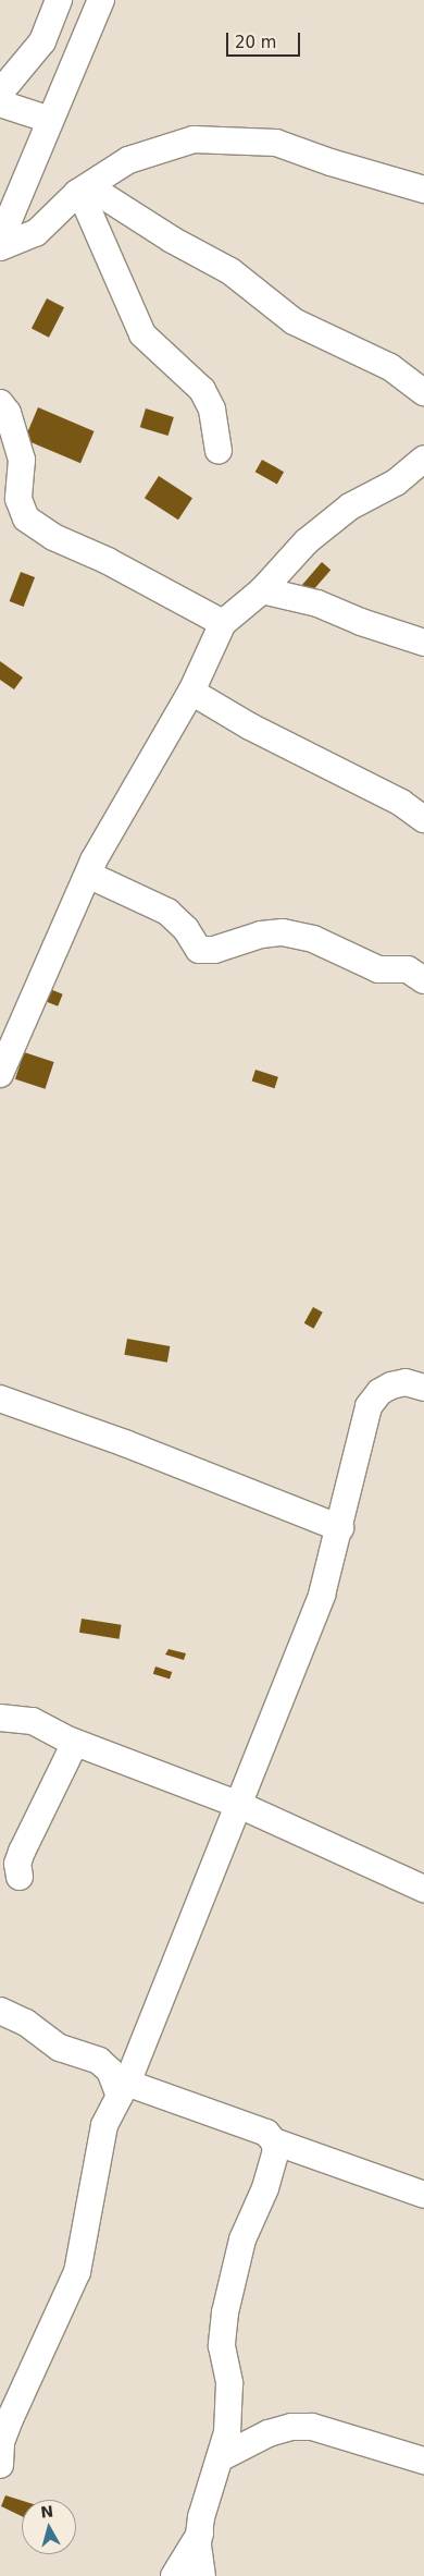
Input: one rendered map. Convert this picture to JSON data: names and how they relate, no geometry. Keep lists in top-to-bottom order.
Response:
{
  "scale_bar": "20 m",
  "north": "top"
}
